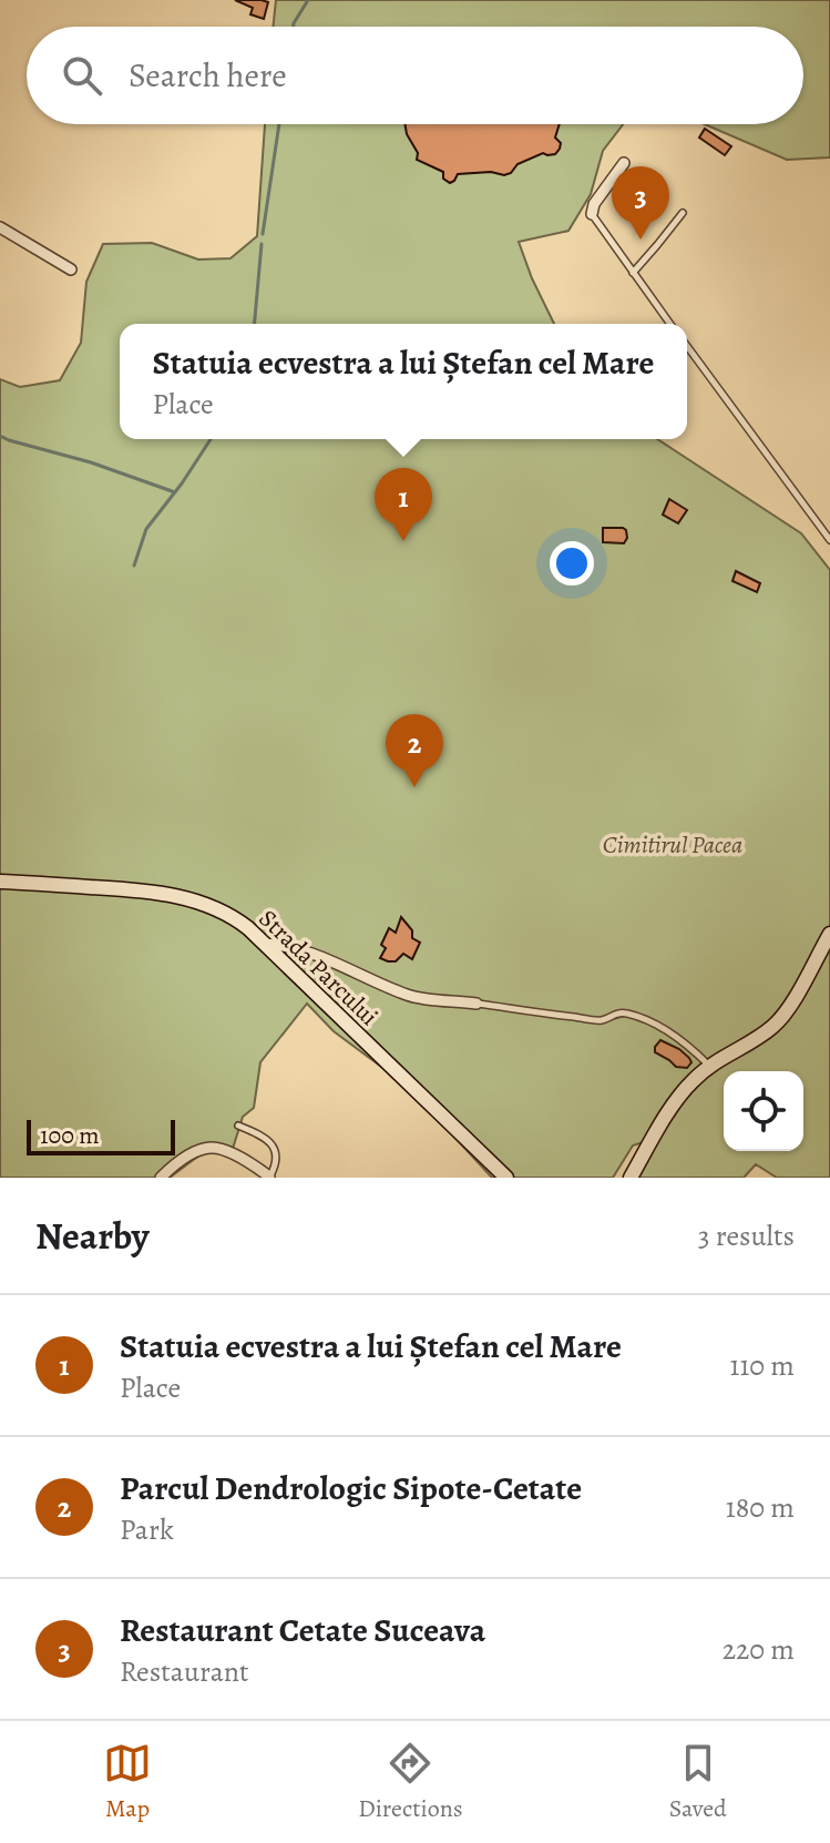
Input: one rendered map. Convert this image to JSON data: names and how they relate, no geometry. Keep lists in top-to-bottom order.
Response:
{
  "streets": {
    "main road": ["Strada Parcului"]
  },
  "parks": ["Cimitirul Pacea"],
  "scale_bar": "100 m",
  "page": {
    "search": "Search here",
    "pins": ["3", "1", "2"],
    "popup": ["Statuia ecvestra a lui Ștefan cel Mare", "Place"],
    "scale": "100 m",
    "heading": ["Nearby", "3 results"],
    "list": [
      {
        "mark": "1",
        "name": "Statuia ecvestra a lui Ștefan cel Mare",
        "note": "Place",
        "value": "110 m"
      },
      {
        "mark": "2",
        "name": "Parcul Dendrologic Sipote-Cetate",
        "note": "Park",
        "value": "180 m"
      },
      {
        "mark": "3",
        "name": "Restaurant Cetate Suceava",
        "note": "Restaurant",
        "value": "220 m"
      }
    ],
    "nav": ["Map", "Directions", "Saved"]
  }
}
